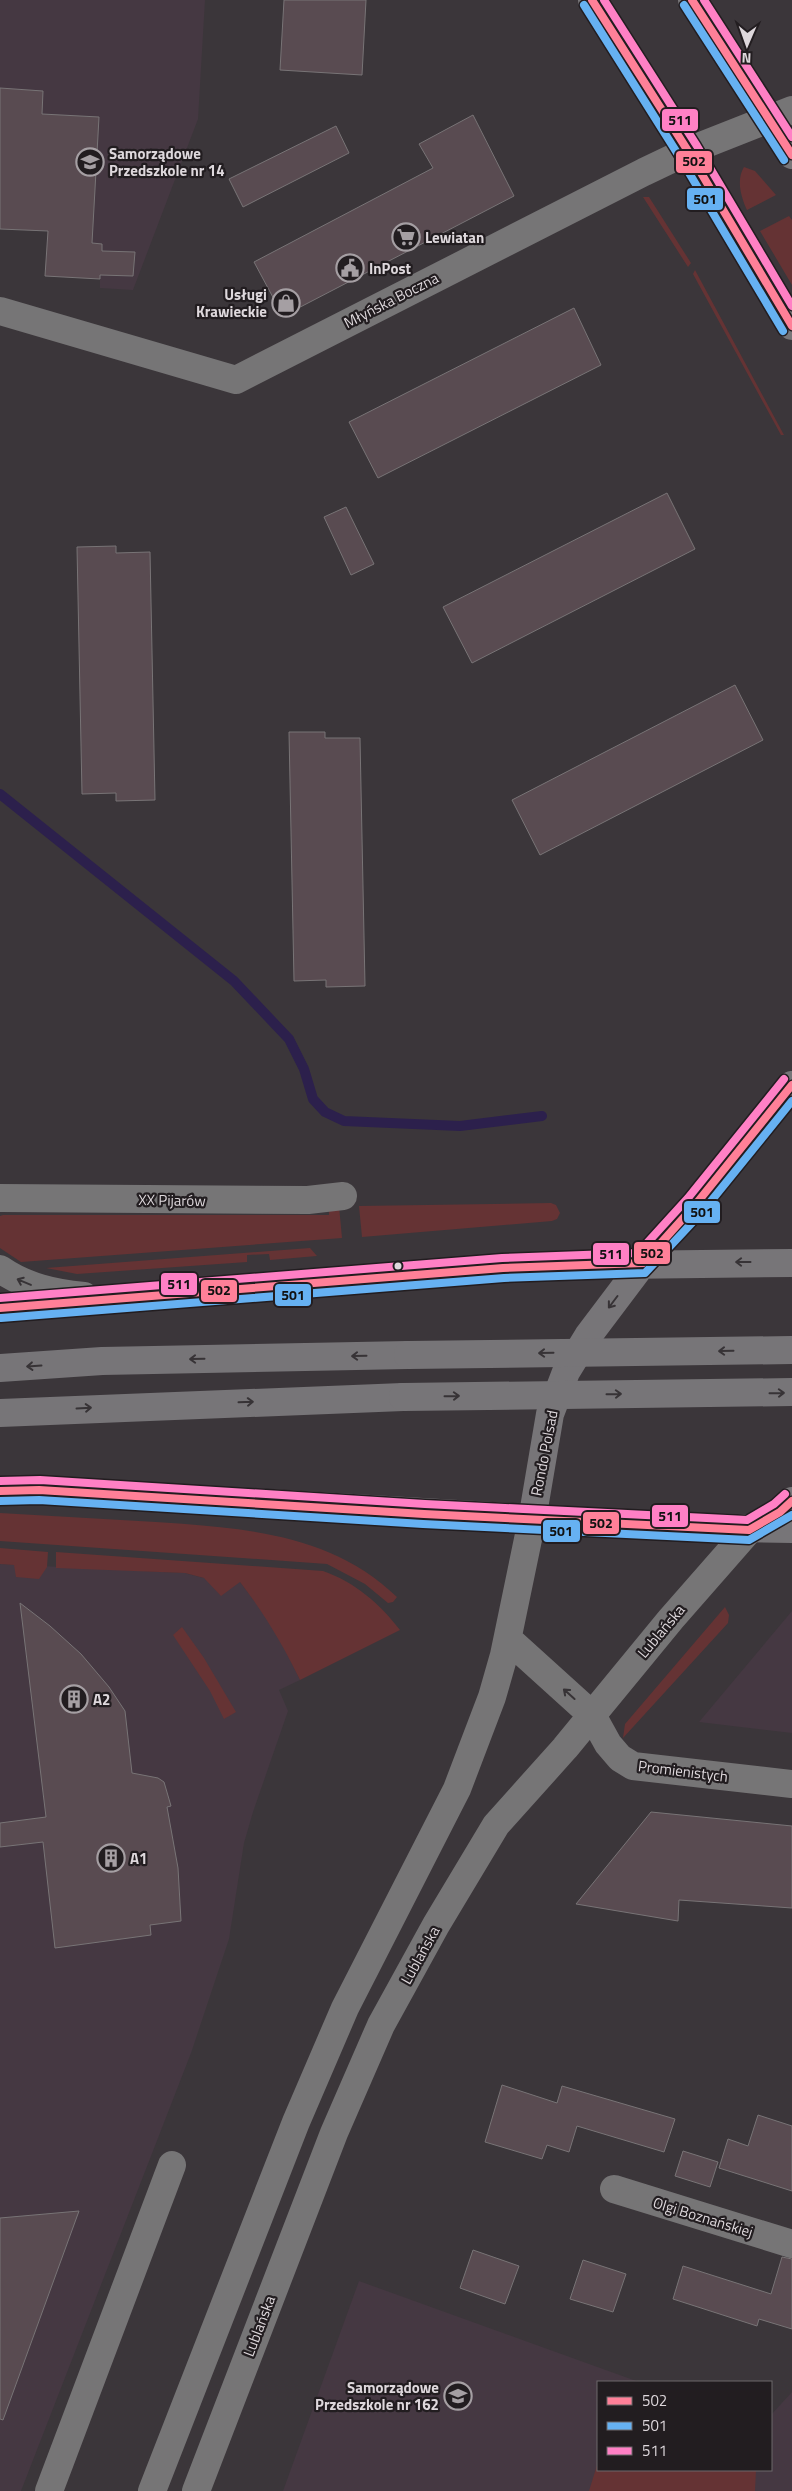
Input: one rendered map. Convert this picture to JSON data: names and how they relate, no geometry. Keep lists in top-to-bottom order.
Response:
{
  "streets": {
    "main road": ["Rondo Polsad"],
    "street": [
      "Młyńska Boczna",
      "XX Pijarów",
      "Lublańska",
      "Promienistych",
      "Olgi Boznańskiej"
    ]
  },
  "crossings": [
    ["Lublańska", "Promienistych"]
  ],
  "one_way": ["Rondo Polsad"],
  "places": {
    "school or university": ["Samorządowe Przedszkole nr 14", "Samorządowe Przedszkole nr 162"],
    "supermarket": ["Lewiatan"],
    "public building": ["InPost"],
    "shop": ["Usługi Krawieckie"],
    "building": ["A2", "A1"]
  },
  "lines": ["transit line 502", "transit line 511", "transit line 501"],
  "legend": ["502", "501", "511"],
  "north": "bottom"
}
